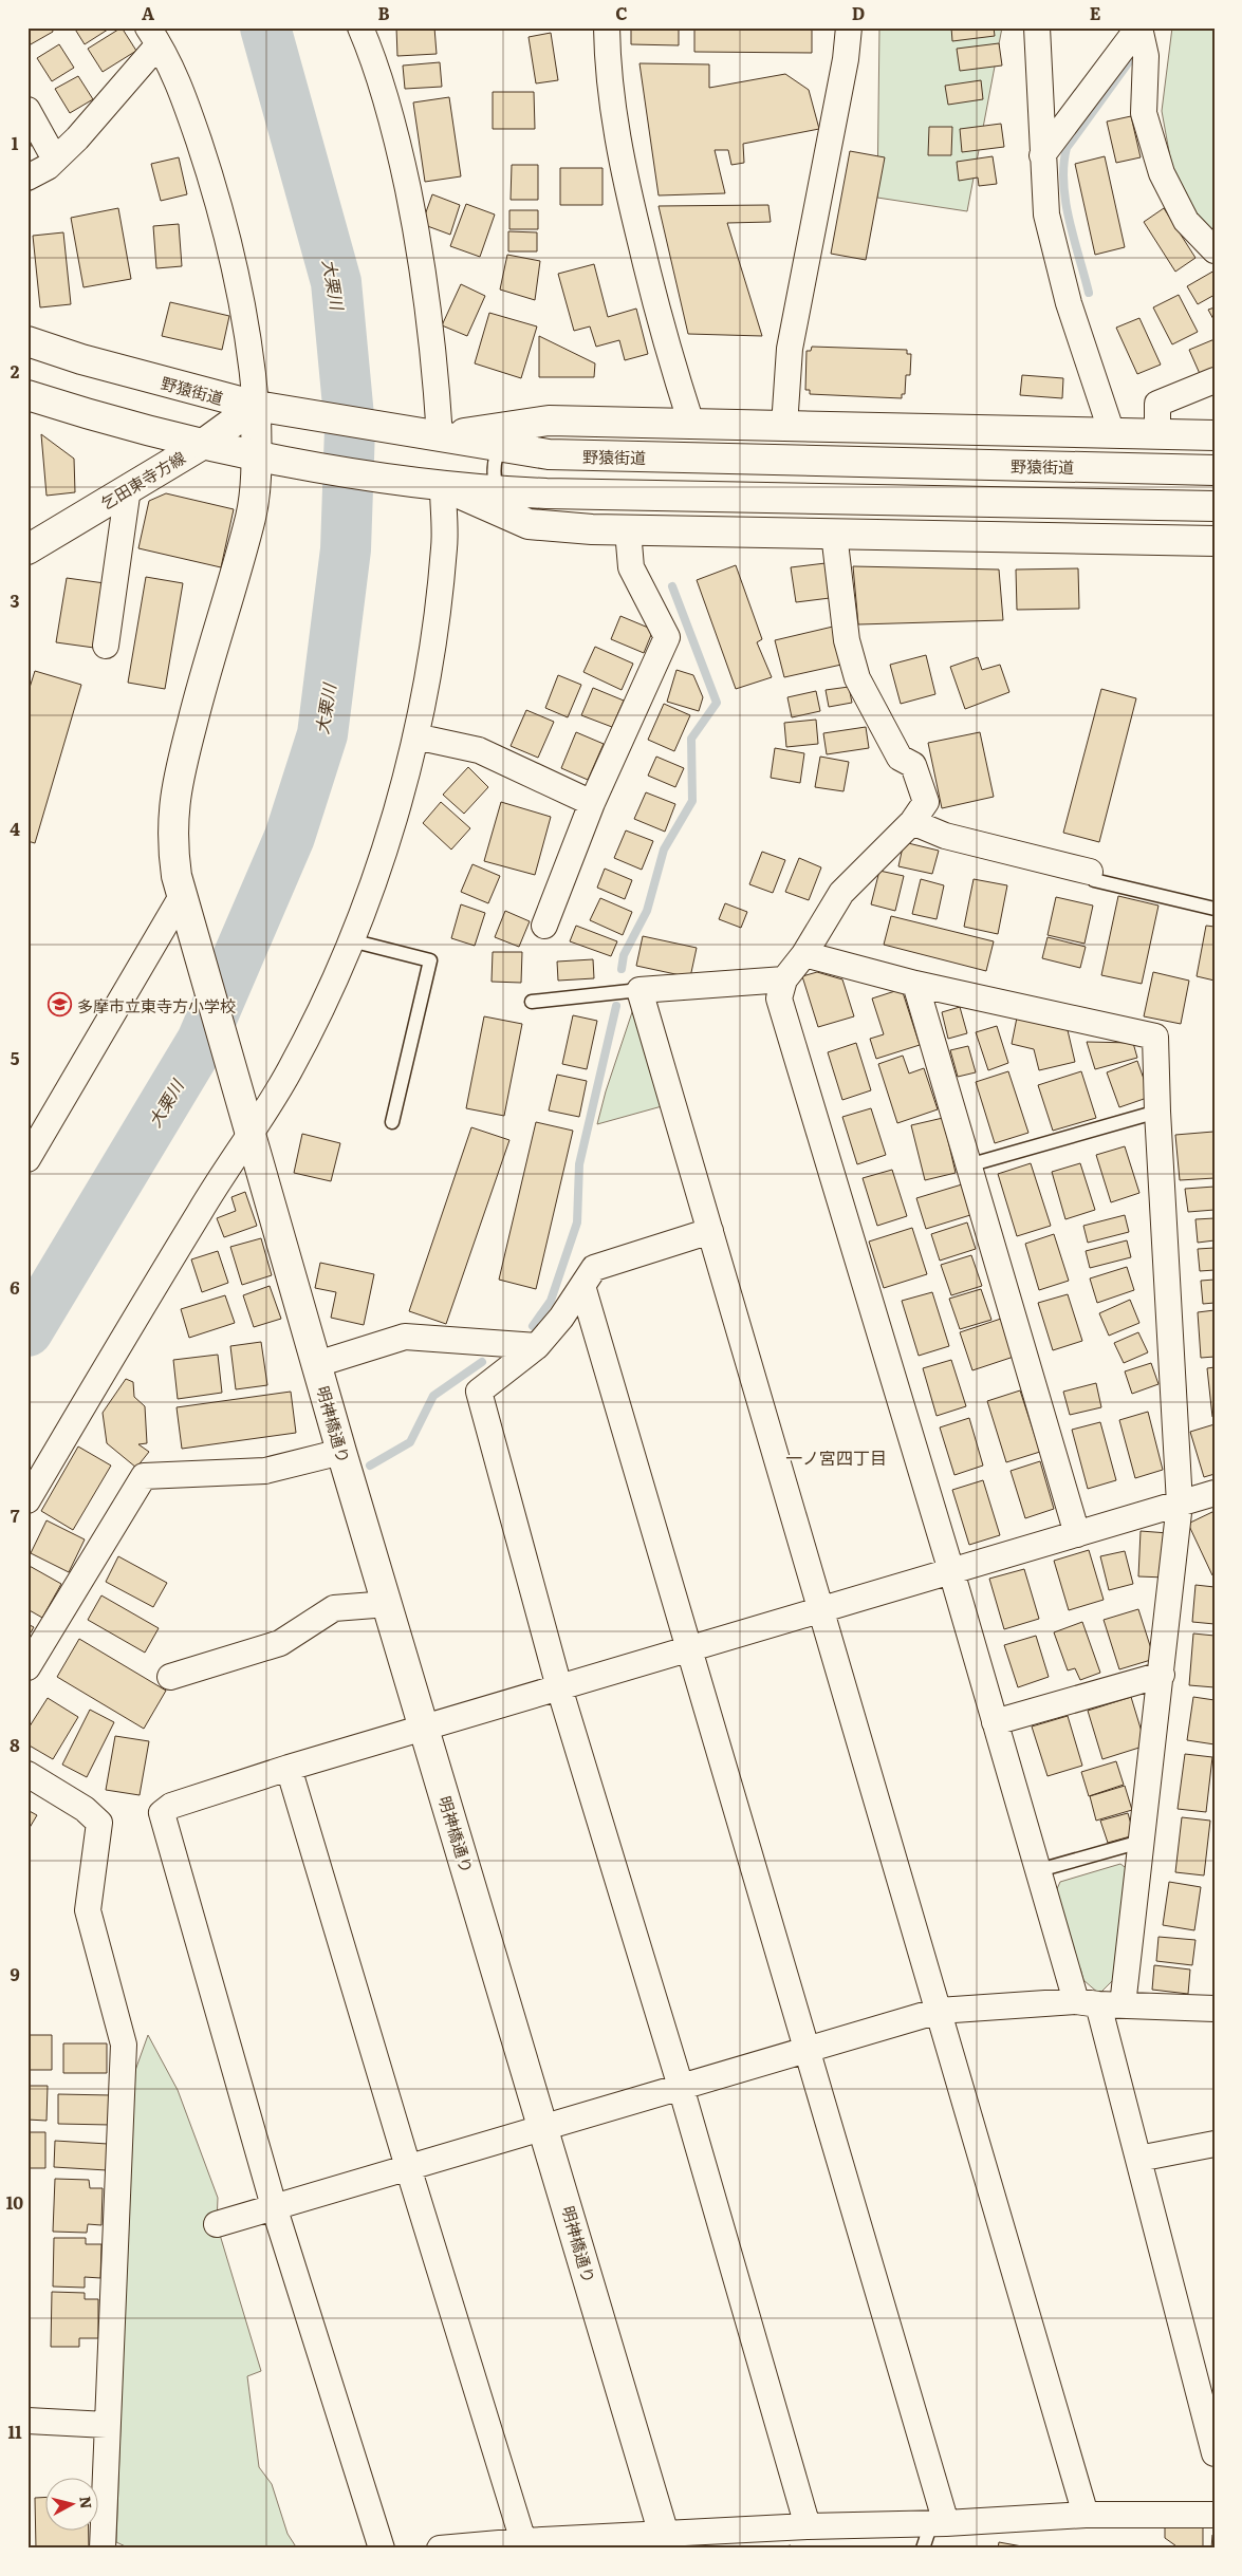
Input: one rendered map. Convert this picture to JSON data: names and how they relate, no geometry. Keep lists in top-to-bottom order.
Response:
{
  "streets": {
    "main road": ["野猿街道", "乞田東寺方線", "明神橋通り"]
  },
  "crossings": [
    ["野猿街道", "乞田東寺方線"],
    ["野猿街道", "明神橋通り"],
    ["乞田東寺方線", "明神橋通り"]
  ],
  "districts": ["一ノ宮四丁目"],
  "water": ["大栗川"],
  "places": {
    "school or university": ["多摩市立東寺方小学校"]
  },
  "north": "right",
  "grid": {
    "columns": [
      "A",
      "B",
      "C",
      "D",
      "E"
    ],
    "rows": [
      "1",
      "2",
      "3",
      "4",
      "5",
      "6",
      "7",
      "8",
      "9",
      "10",
      "11"
    ]
  }
}
